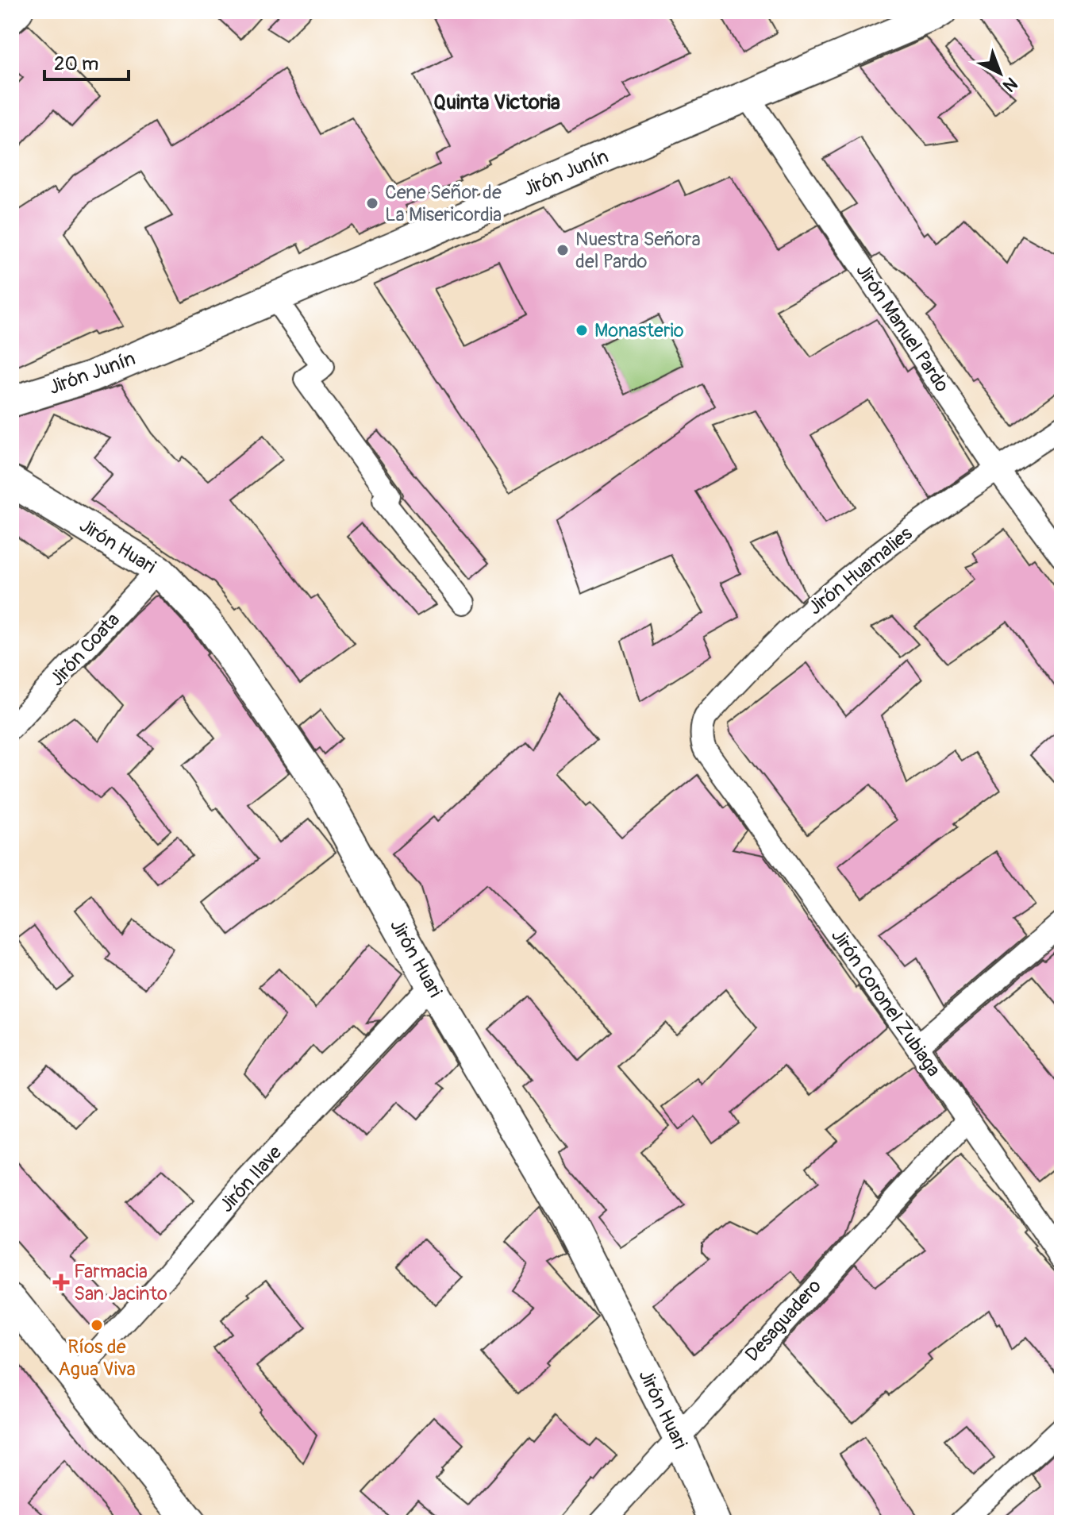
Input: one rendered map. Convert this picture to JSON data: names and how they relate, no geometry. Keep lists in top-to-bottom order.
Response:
{
  "streets": {
    "street": [
      "Jirón Junín",
      "Jirón Manuel Pardo",
      "Jirón Huari",
      "Jirón Huamalies",
      "Jirón Coata",
      "Jirón Coronel Zubiaga",
      "Jirón Ilave",
      "Desaguadero"
    ]
  },
  "crossings": [
    ["Jirón Junín", "Jirón Manuel Pardo"],
    ["Jirón Manuel Pardo", "Jirón Huamalies"],
    ["Jirón Huari", "Jirón Coata"],
    ["Jirón Huari", "Jirón Ilave"],
    ["Jirón Huari", "Desaguadero"],
    ["Jirón Huamalies", "Jirón Coronel Zubiaga"],
    ["Jirón Coronel Zubiaga", "Desaguadero"]
  ],
  "districts": ["Quinta Victoria"],
  "places": {
    "other": [
      "Cene Señor de La Misericordia",
      "Nuestra Señora del Pardo",
      "Monasterio",
      "Ríos de Agua Viva"
    ],
    "health": ["Farmacia San Jacinto"]
  },
  "scale_bar": "20 m",
  "north": "bottom right"
}
